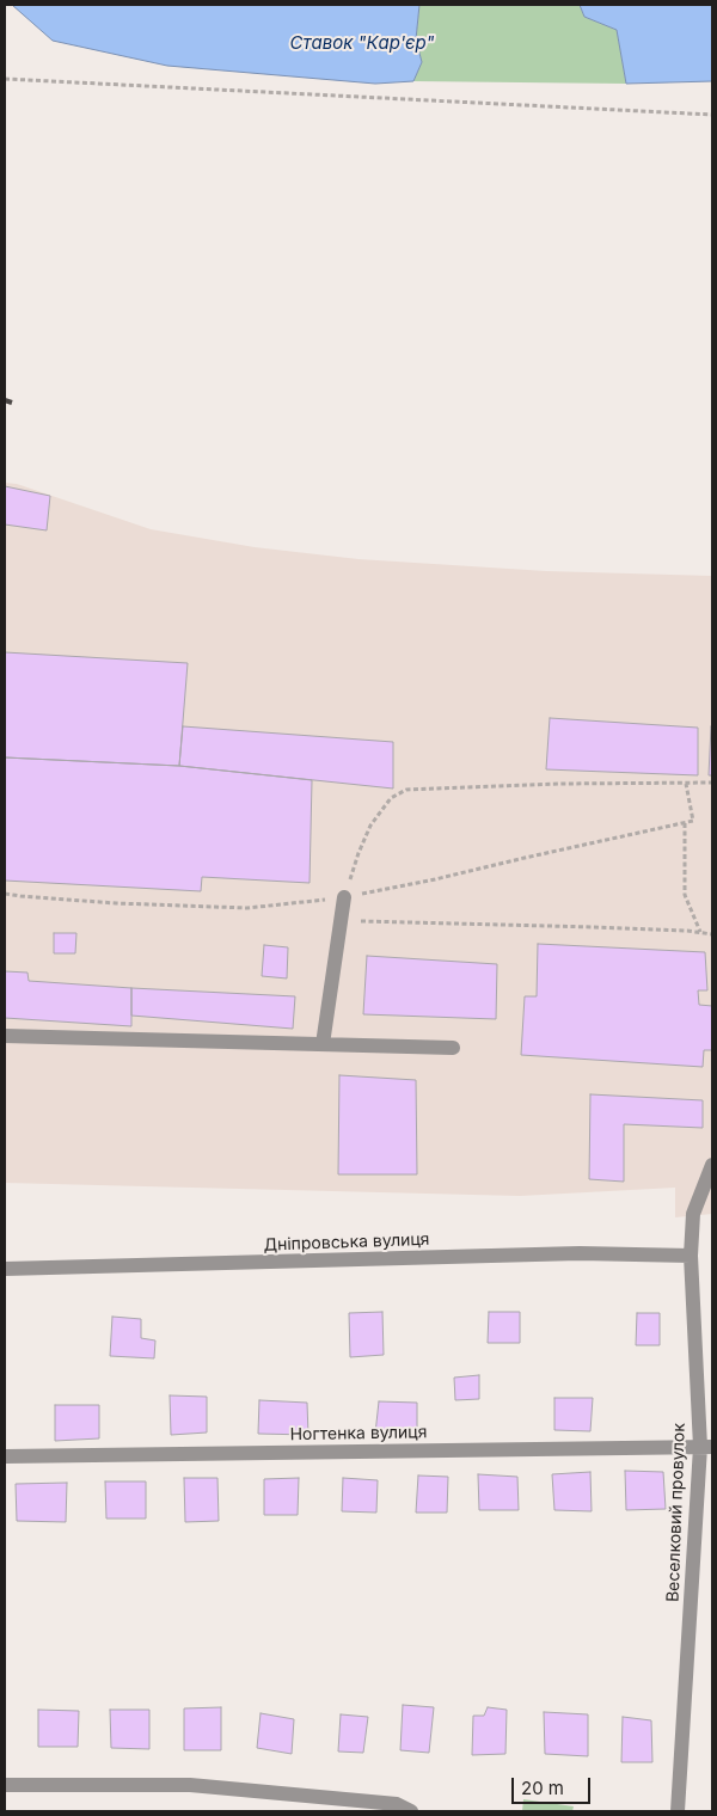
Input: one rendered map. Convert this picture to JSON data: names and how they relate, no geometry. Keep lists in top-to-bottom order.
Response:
{
  "streets": {
    "street": ["Дніпровська вулиця", "Ногтенка вулиця", "Веселковий провулок"]
  },
  "crossings": [
    ["Дніпровська вулиця", "Веселковий провулок"],
    ["Ногтенка вулиця", "Веселковий провулок"]
  ],
  "water": ["Ставок \"Кар'єр\""],
  "scale_bar": "20 m"
}
